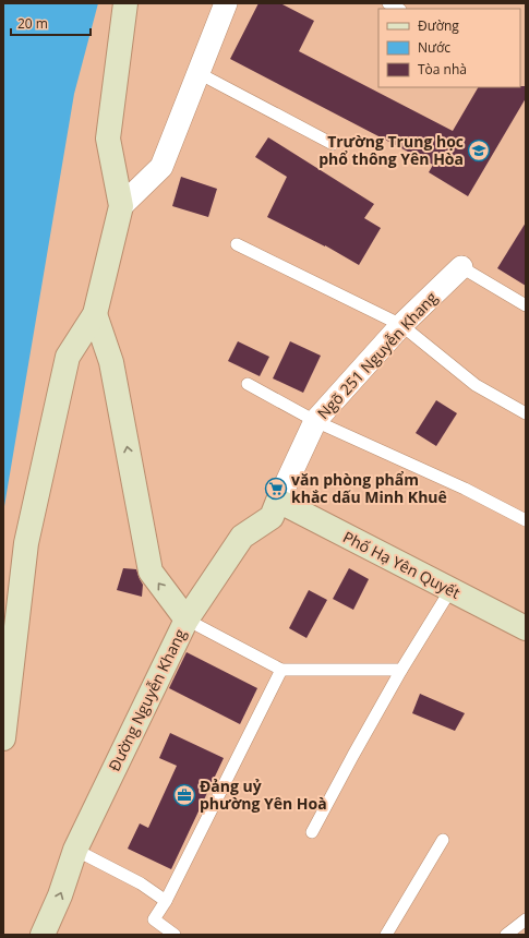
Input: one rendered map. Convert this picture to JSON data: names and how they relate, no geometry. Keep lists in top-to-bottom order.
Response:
{
  "streets": {
    "street": ["Ngõ 251 Nguyễn Khang", "Phố Hạ Yên Quyết", "Đường Nguyễn Khang"]
  },
  "crossings": [
    ["Ngõ 251 Nguyễn Khang", "Phố Hạ Yên Quyết"],
    ["Ngõ 251 Nguyễn Khang", "Đường Nguyễn Khang"]
  ],
  "places": {
    "school or university": ["Trường Trung học phổ thông Yên Hòa"],
    "supermarket": ["văn phòng phẩm khắc dấu Minh Khuê"],
    "office": ["Đảng uỷ phường Yên Hoà"]
  },
  "legend": ["Đường", "Nước", "Tòa nhà"],
  "scale_bar": "20 m"
}
